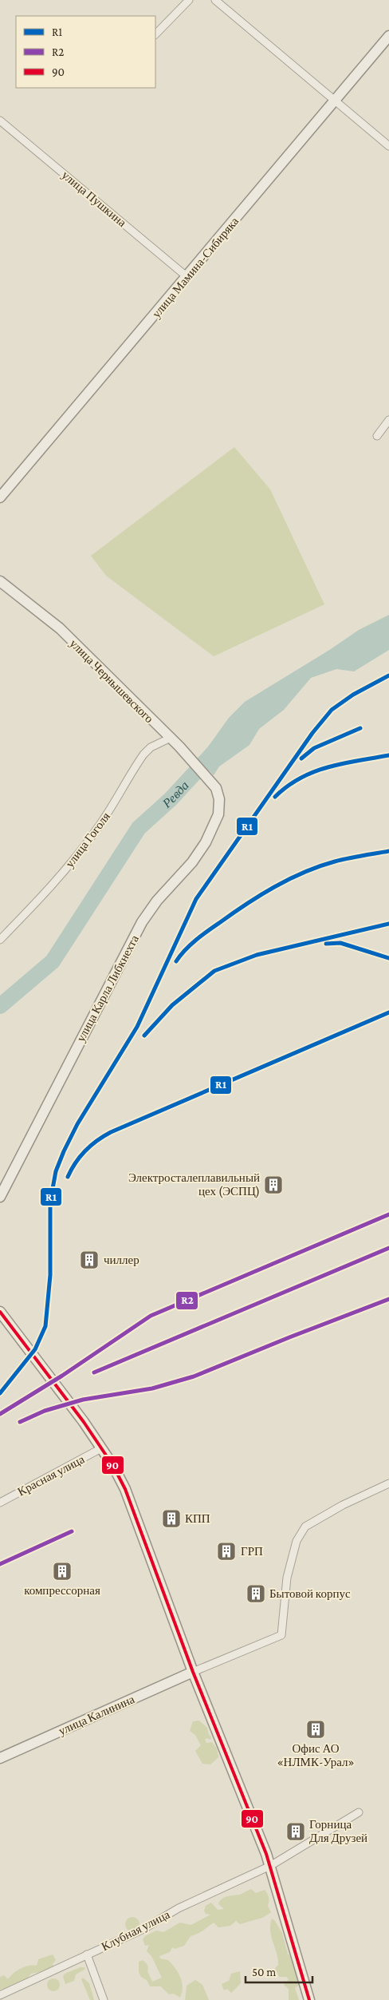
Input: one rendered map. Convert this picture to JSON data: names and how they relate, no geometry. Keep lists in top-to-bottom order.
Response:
{
  "streets": {
    "main road": [
      "улица Мамина-Сибиряка",
      "улица Чернышевского",
      "улица Карла Либкнехта",
      "улица Калинина"
    ],
    "street": [
      "улица Пушкина",
      "улица Гоголя",
      "Красная улица",
      "Клубная улица"
    ]
  },
  "crossings": [
    ["улица Пушкина", "улица Мамина-Сибиряка"],
    ["улица Чернышевского", "улица Гоголя"],
    ["улица Чернышевского", "улица Карла Либкнехта"]
  ],
  "water": ["Ревда"],
  "places": {
    "building": [
      "Электросталеплавильный цех (ЭСПЦ)",
      "чиллер",
      "КПП",
      "ГРП",
      "компрессорная",
      "Бытовой корпус",
      "Офис АО «НЛМК-Урал»",
      "Горница Для Друзей"
    ]
  },
  "lines": ["transit line R1", "transit line R2", "transit line 90"],
  "legend": ["R1", "R2", "90"],
  "scale_bar": "50 m"
}
